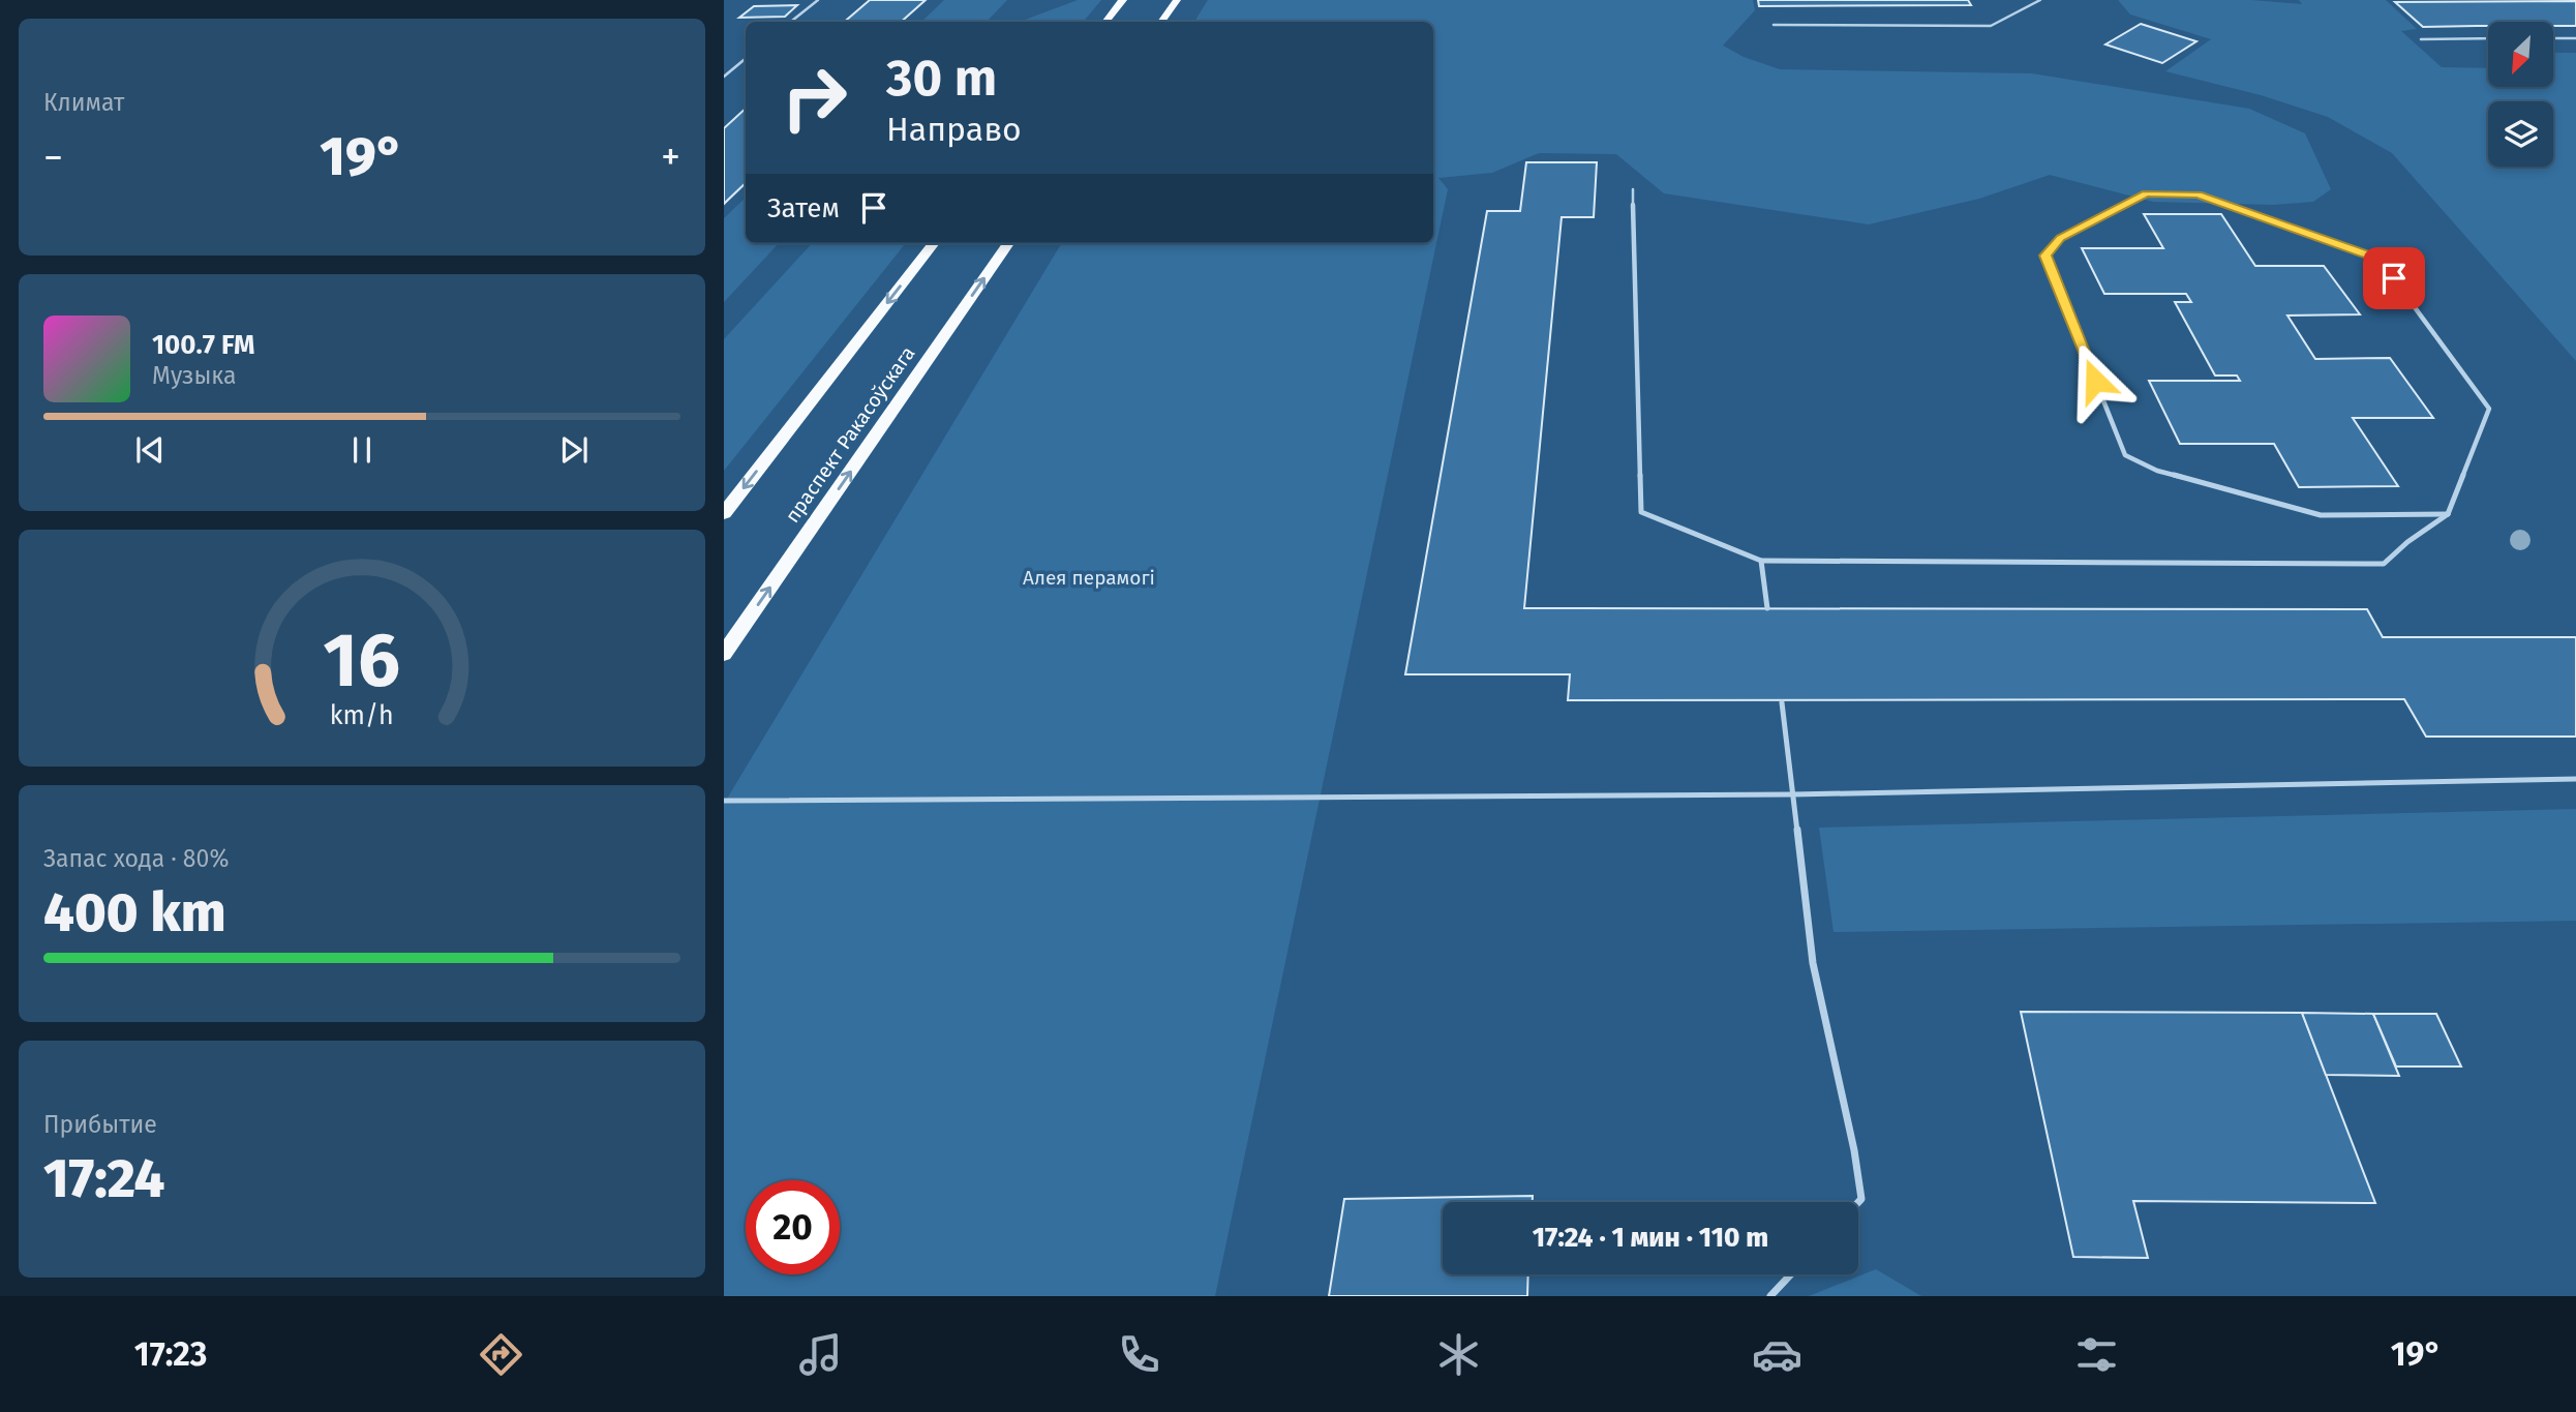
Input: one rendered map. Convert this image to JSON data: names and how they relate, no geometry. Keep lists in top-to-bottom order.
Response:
{
  "streets": {
    "main road": ["праспект Ракасоўскага"]
  },
  "parks": ["Алея перамогі"],
  "north": "bottom left",
  "page": {
    "tile": [
      "Климат",
      ["Запас хода · 80%", "400 km"],
      ["Прибытие", "17:24"]
    ],
    "turn": ["30 m", "Направо"],
    "heat": ["−", "19°", "+"],
    "then": "Затем",
    "song": ["100.7 FM", "Музыка"],
    "limit": "20",
    "trip": "17:24 · 1 мин · 110 m",
    "tabs": ["17:23", "19°"],
    "gauge": ["16", "km/h"]
  }
}
